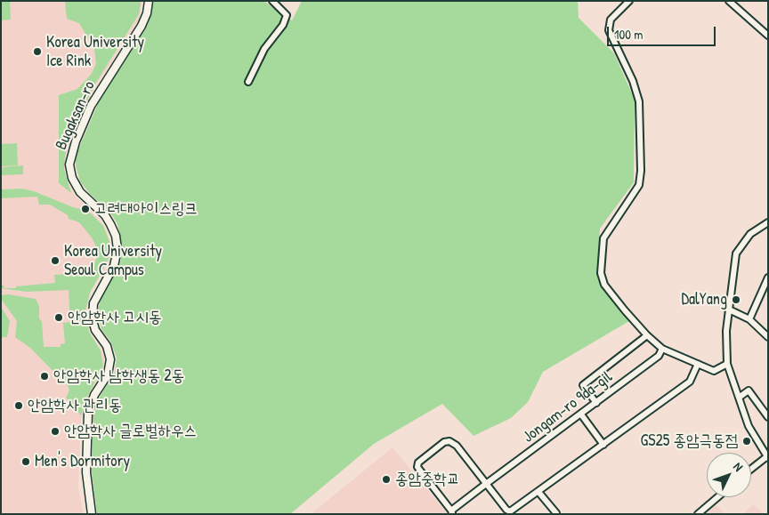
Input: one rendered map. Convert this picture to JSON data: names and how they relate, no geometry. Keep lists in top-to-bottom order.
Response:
{
  "streets": {
    "street": ["Bugaksan-ro", "Jongam-ro 9da-gil"]
  },
  "places": [
    "Korea University Ice Rink",
    "고려대아이스링크",
    "Korea University Seoul Campus",
    "DalYang",
    "안암학사 고시동",
    "안암학사 남학생동 2동",
    "안암학사 관리동",
    "안암학사 글로벌하우스",
    "GS25 종암극동점",
    "Men's Dormitory",
    "종암중학교"
  ],
  "scale_bar": "100 m",
  "north": "top right"
}
